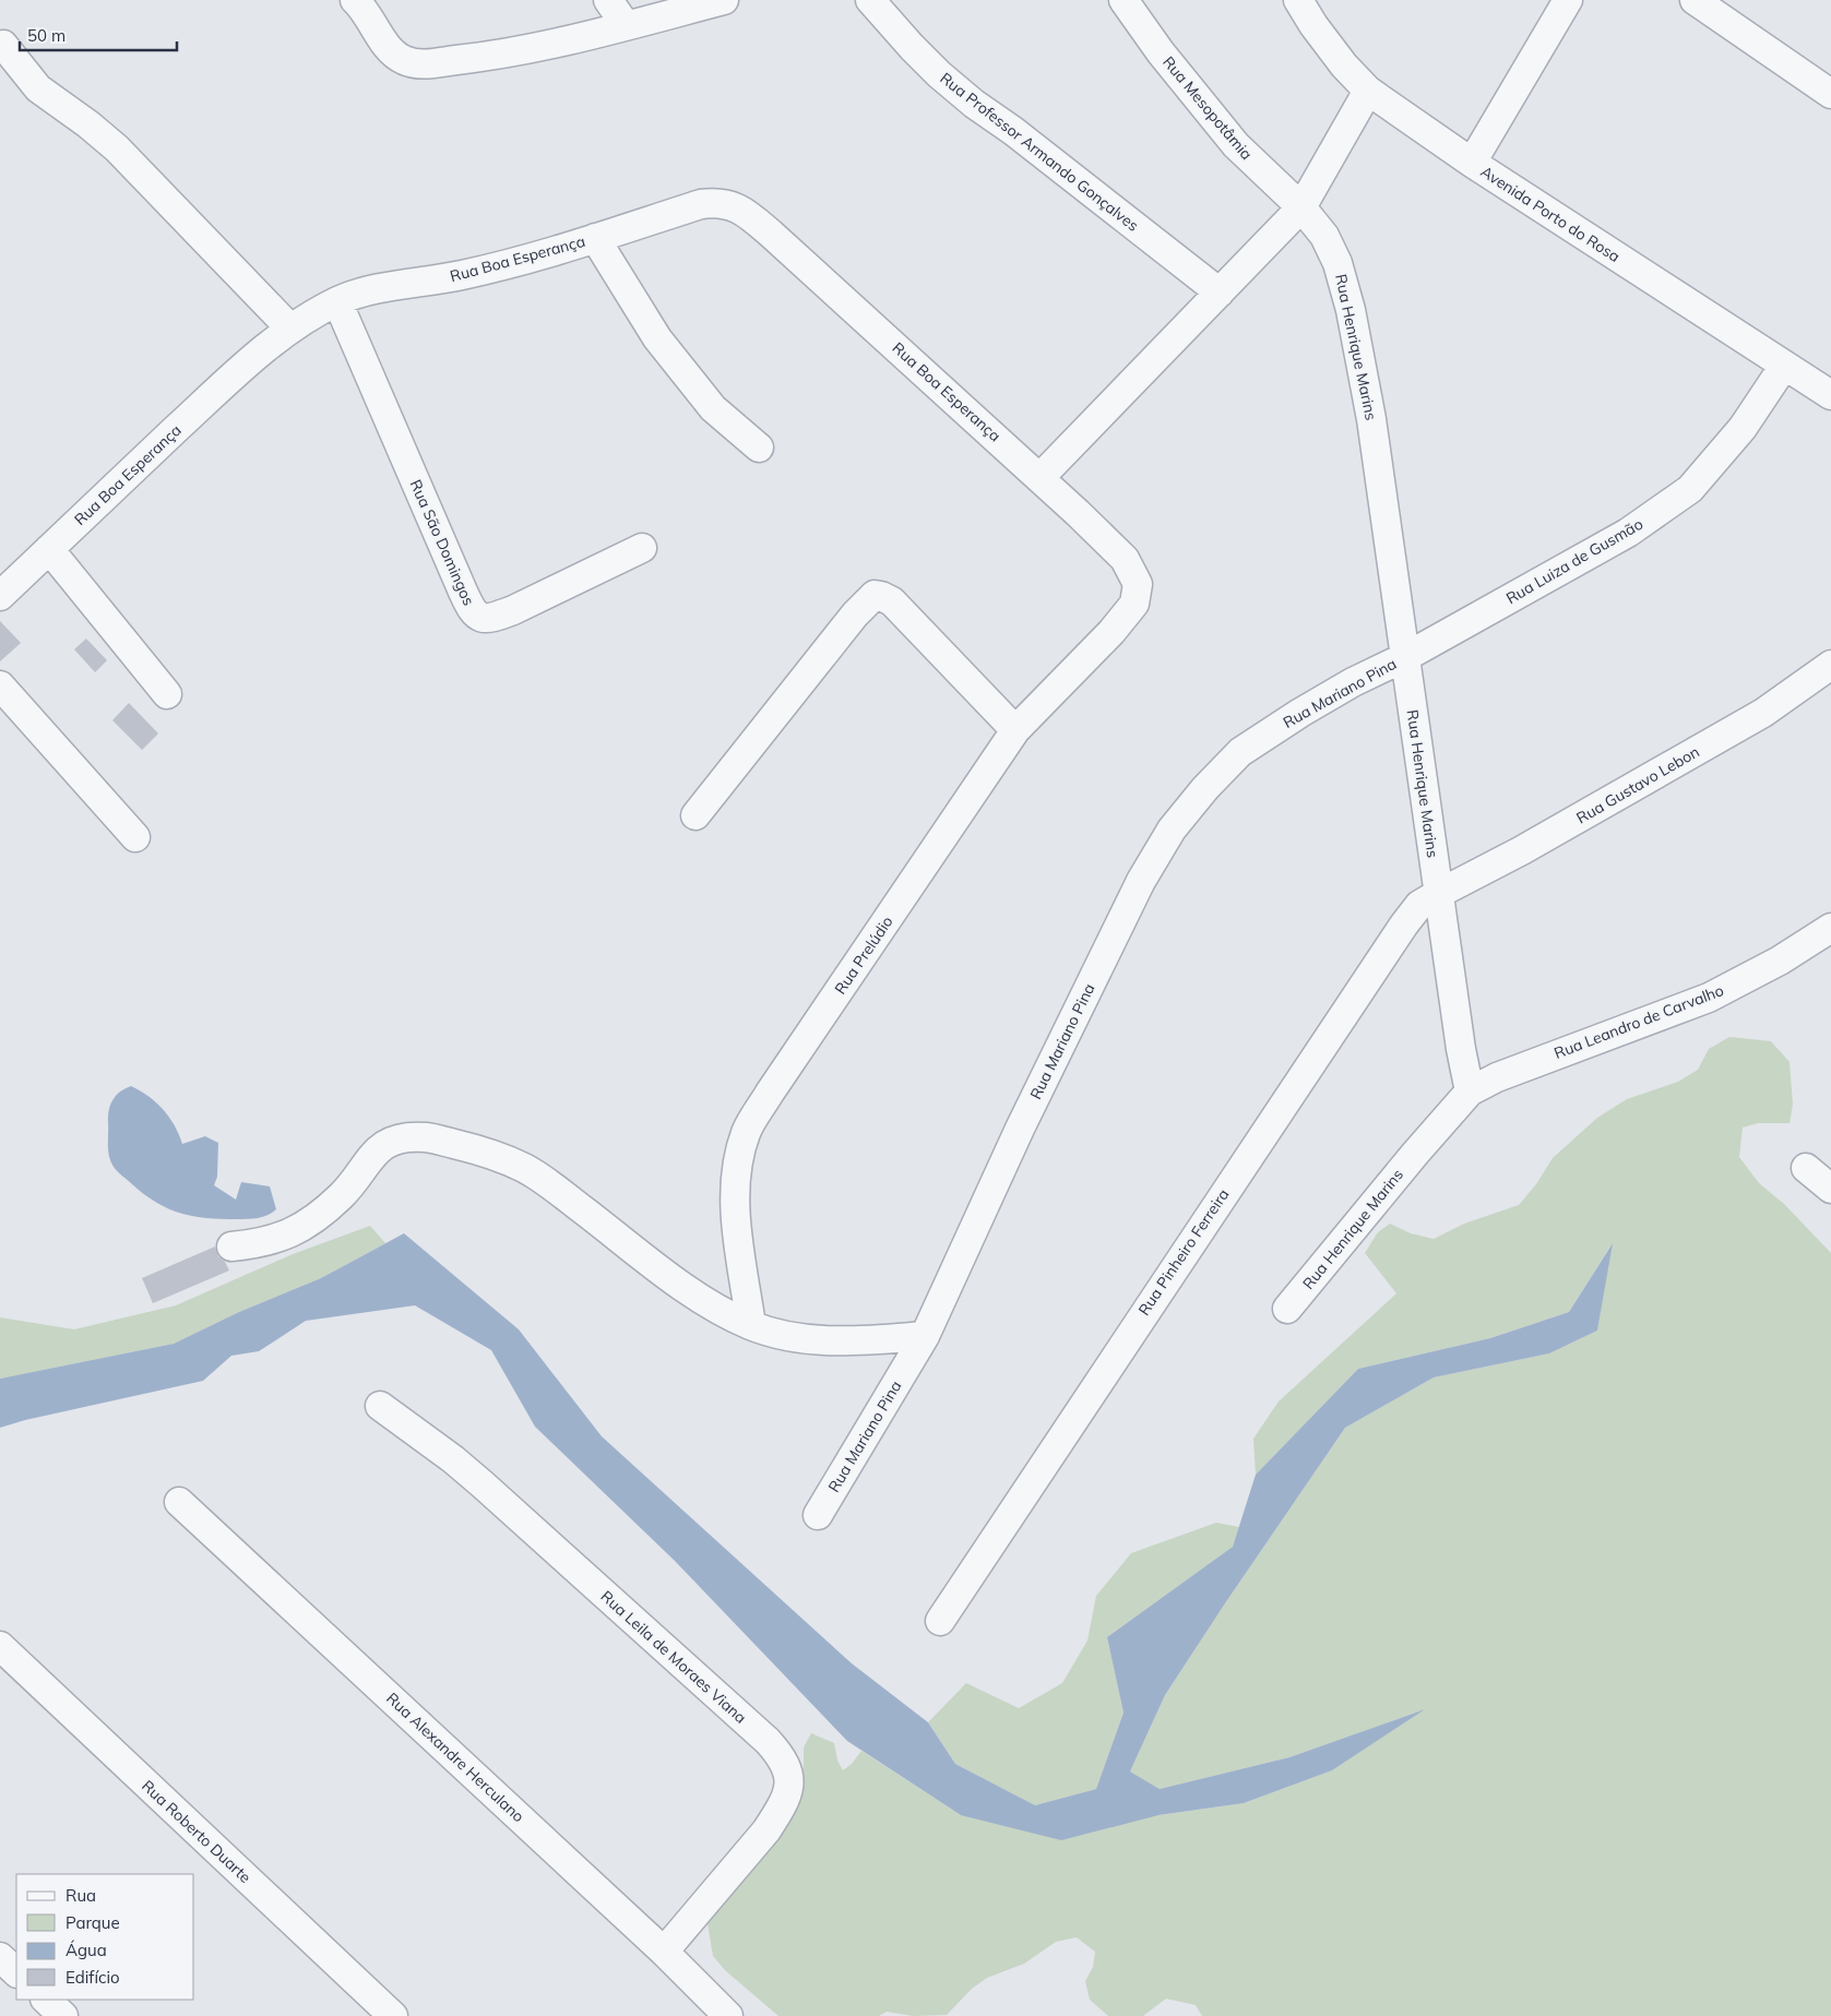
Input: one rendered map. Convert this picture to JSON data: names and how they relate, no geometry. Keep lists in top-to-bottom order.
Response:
{
  "streets": {
    "street": [
      "Rua Mesopotâmia",
      "Rua Professor Armando Gonçalves",
      "Avenida Porto do Rosa",
      "Rua Boa Esperança",
      "Rua Henrique Marins",
      "Rua São Domingos",
      "Rua Luiza de Gusmão",
      "Rua Mariano Pina",
      "Rua Gustavo Lebon",
      "Rua Prelúdio",
      "Rua Leandro de Carvalho",
      "Rua Pinheiro Ferreira",
      "Rua Leila de Moraes Viana",
      "Rua Alexandre Herculano",
      "Rua Roberto Duarte"
    ]
  },
  "crossings": [
    ["Rua Mesopotâmia", "Rua Henrique Marins"],
    ["Avenida Porto do Rosa", "Rua Luiza de Gusmão"],
    ["Rua Boa Esperança", "Rua São Domingos"],
    ["Rua Boa Esperança", "Rua Prelúdio"],
    ["Rua Henrique Marins", "Rua Luiza de Gusmão"],
    ["Rua Henrique Marins", "Rua Mariano Pina"],
    ["Rua Henrique Marins", "Rua Gustavo Lebon"],
    ["Rua Henrique Marins", "Rua Leandro de Carvalho"],
    ["Rua Henrique Marins", "Rua Pinheiro Ferreira"],
    ["Rua Luiza de Gusmão", "Rua Mariano Pina"],
    ["Rua Gustavo Lebon", "Rua Pinheiro Ferreira"],
    ["Rua Leila de Moraes Viana", "Rua Alexandre Herculano"]
  ],
  "legend": [
    "Rua",
    "Parque",
    "Água",
    "Edifício"
  ],
  "scale_bar": "50 m"
}
